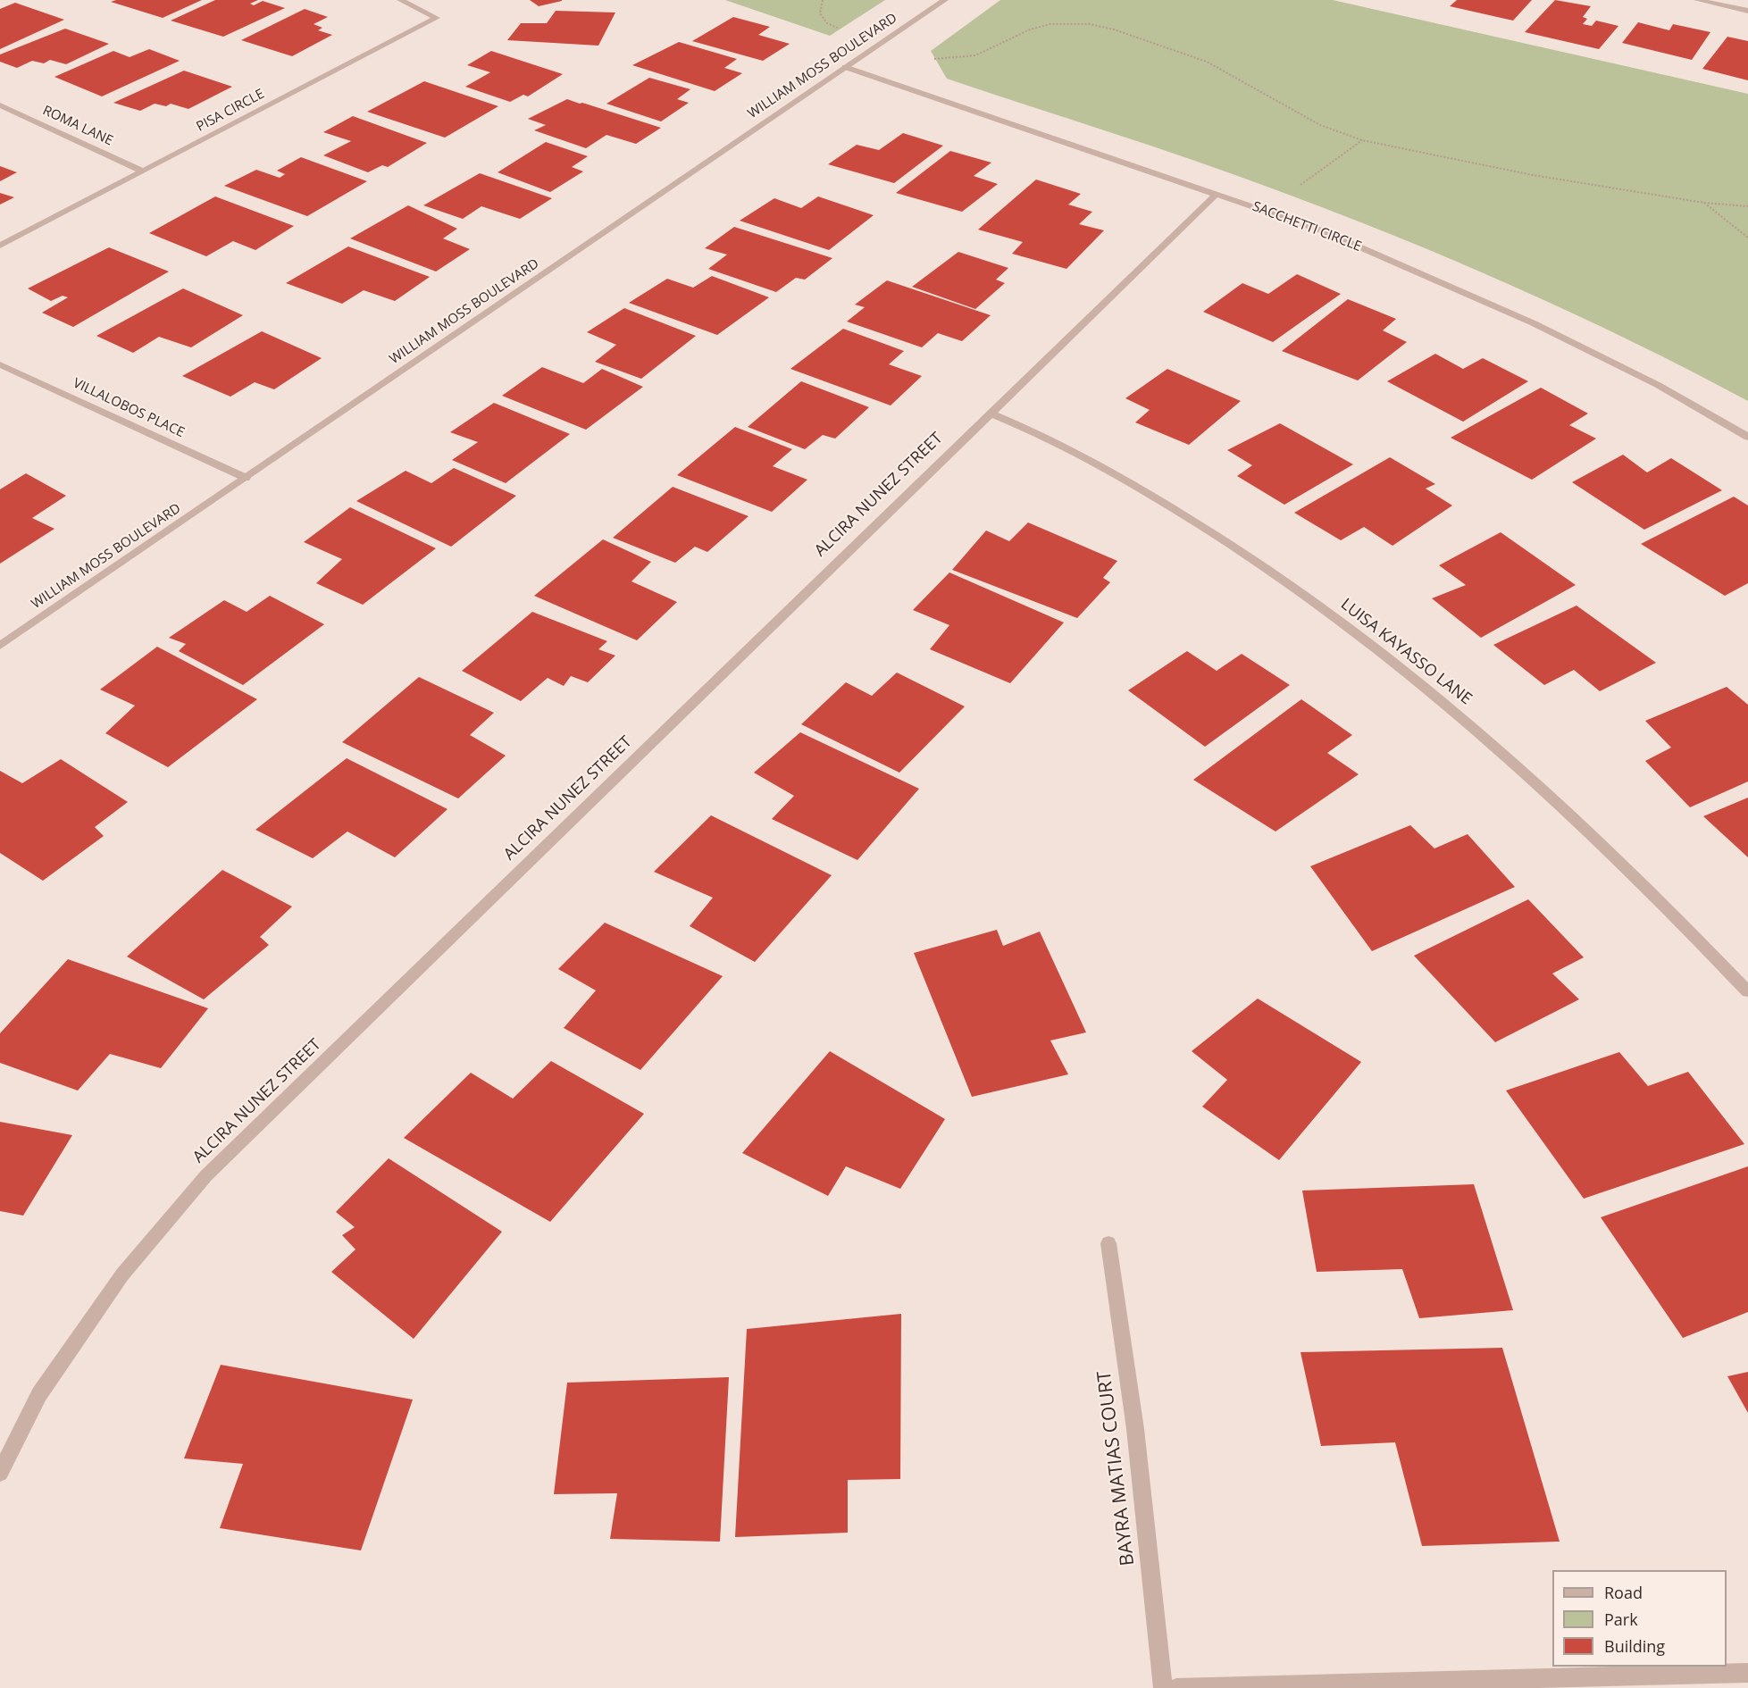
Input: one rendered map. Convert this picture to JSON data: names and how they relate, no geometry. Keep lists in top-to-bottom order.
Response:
{
  "streets": {
    "street": [
      "WILLIAM MOSS BOULEVARD",
      "PISA CIRCLE",
      "ROMA LANE",
      "SACCHETTI CIRCLE",
      "VILLALOBOS PLACE",
      "ALCIRA NUNEZ STREET",
      "LUISA KAYASSO LANE",
      "BAYRA MATIAS COURT"
    ]
  },
  "crossings": [
    ["WILLIAM MOSS BOULEVARD", "SACCHETTI CIRCLE"],
    ["WILLIAM MOSS BOULEVARD", "VILLALOBOS PLACE"],
    ["PISA CIRCLE", "ROMA LANE"],
    ["SACCHETTI CIRCLE", "ALCIRA NUNEZ STREET"],
    ["ALCIRA NUNEZ STREET", "LUISA KAYASSO LANE"]
  ],
  "legend": ["Road", "Park", "Building"]
}
